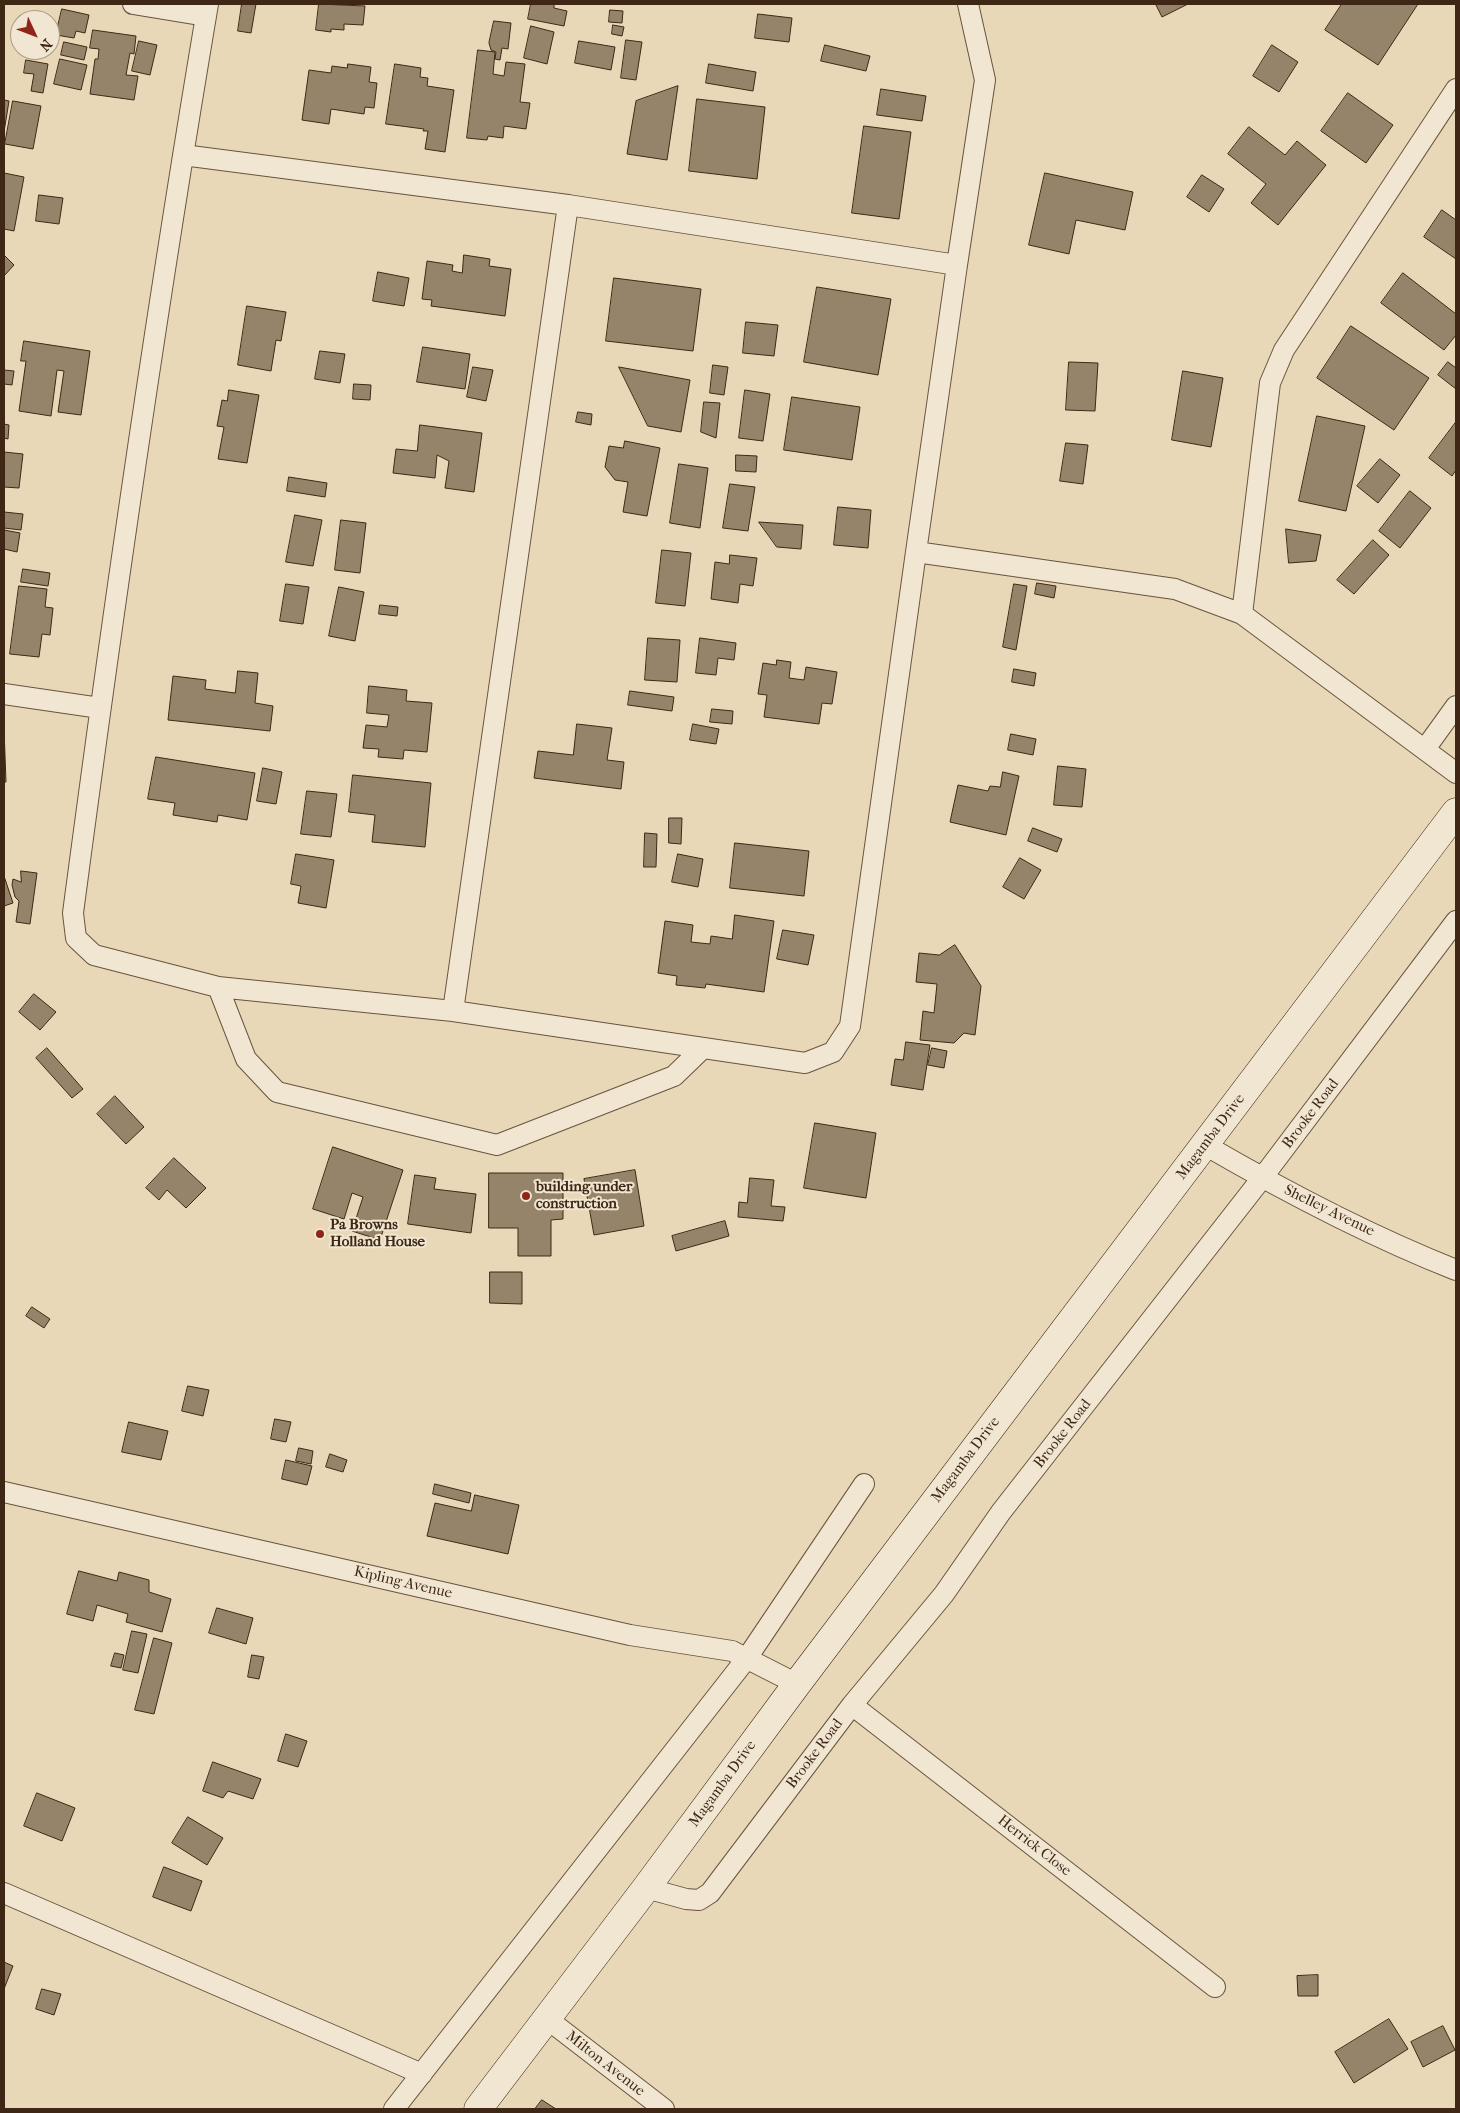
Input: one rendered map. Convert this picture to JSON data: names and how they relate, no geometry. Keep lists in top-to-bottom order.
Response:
{
  "streets": {
    "street": [
      "Brooke Road",
      "Magamba Drive",
      "Shelley Avenue",
      "Kipling Avenue",
      "Herrick Close",
      "Milton Avenue"
    ]
  },
  "crossings": [
    ["Brooke Road", "Magamba Drive"],
    ["Brooke Road", "Shelley Avenue"],
    ["Brooke Road", "Herrick Close"],
    ["Magamba Drive", "Shelley Avenue"],
    ["Magamba Drive", "Kipling Avenue"],
    ["Magamba Drive", "Milton Avenue"]
  ],
  "places": ["building under construction", "Pa Browns Holland House"],
  "north": "bottom right"
}
